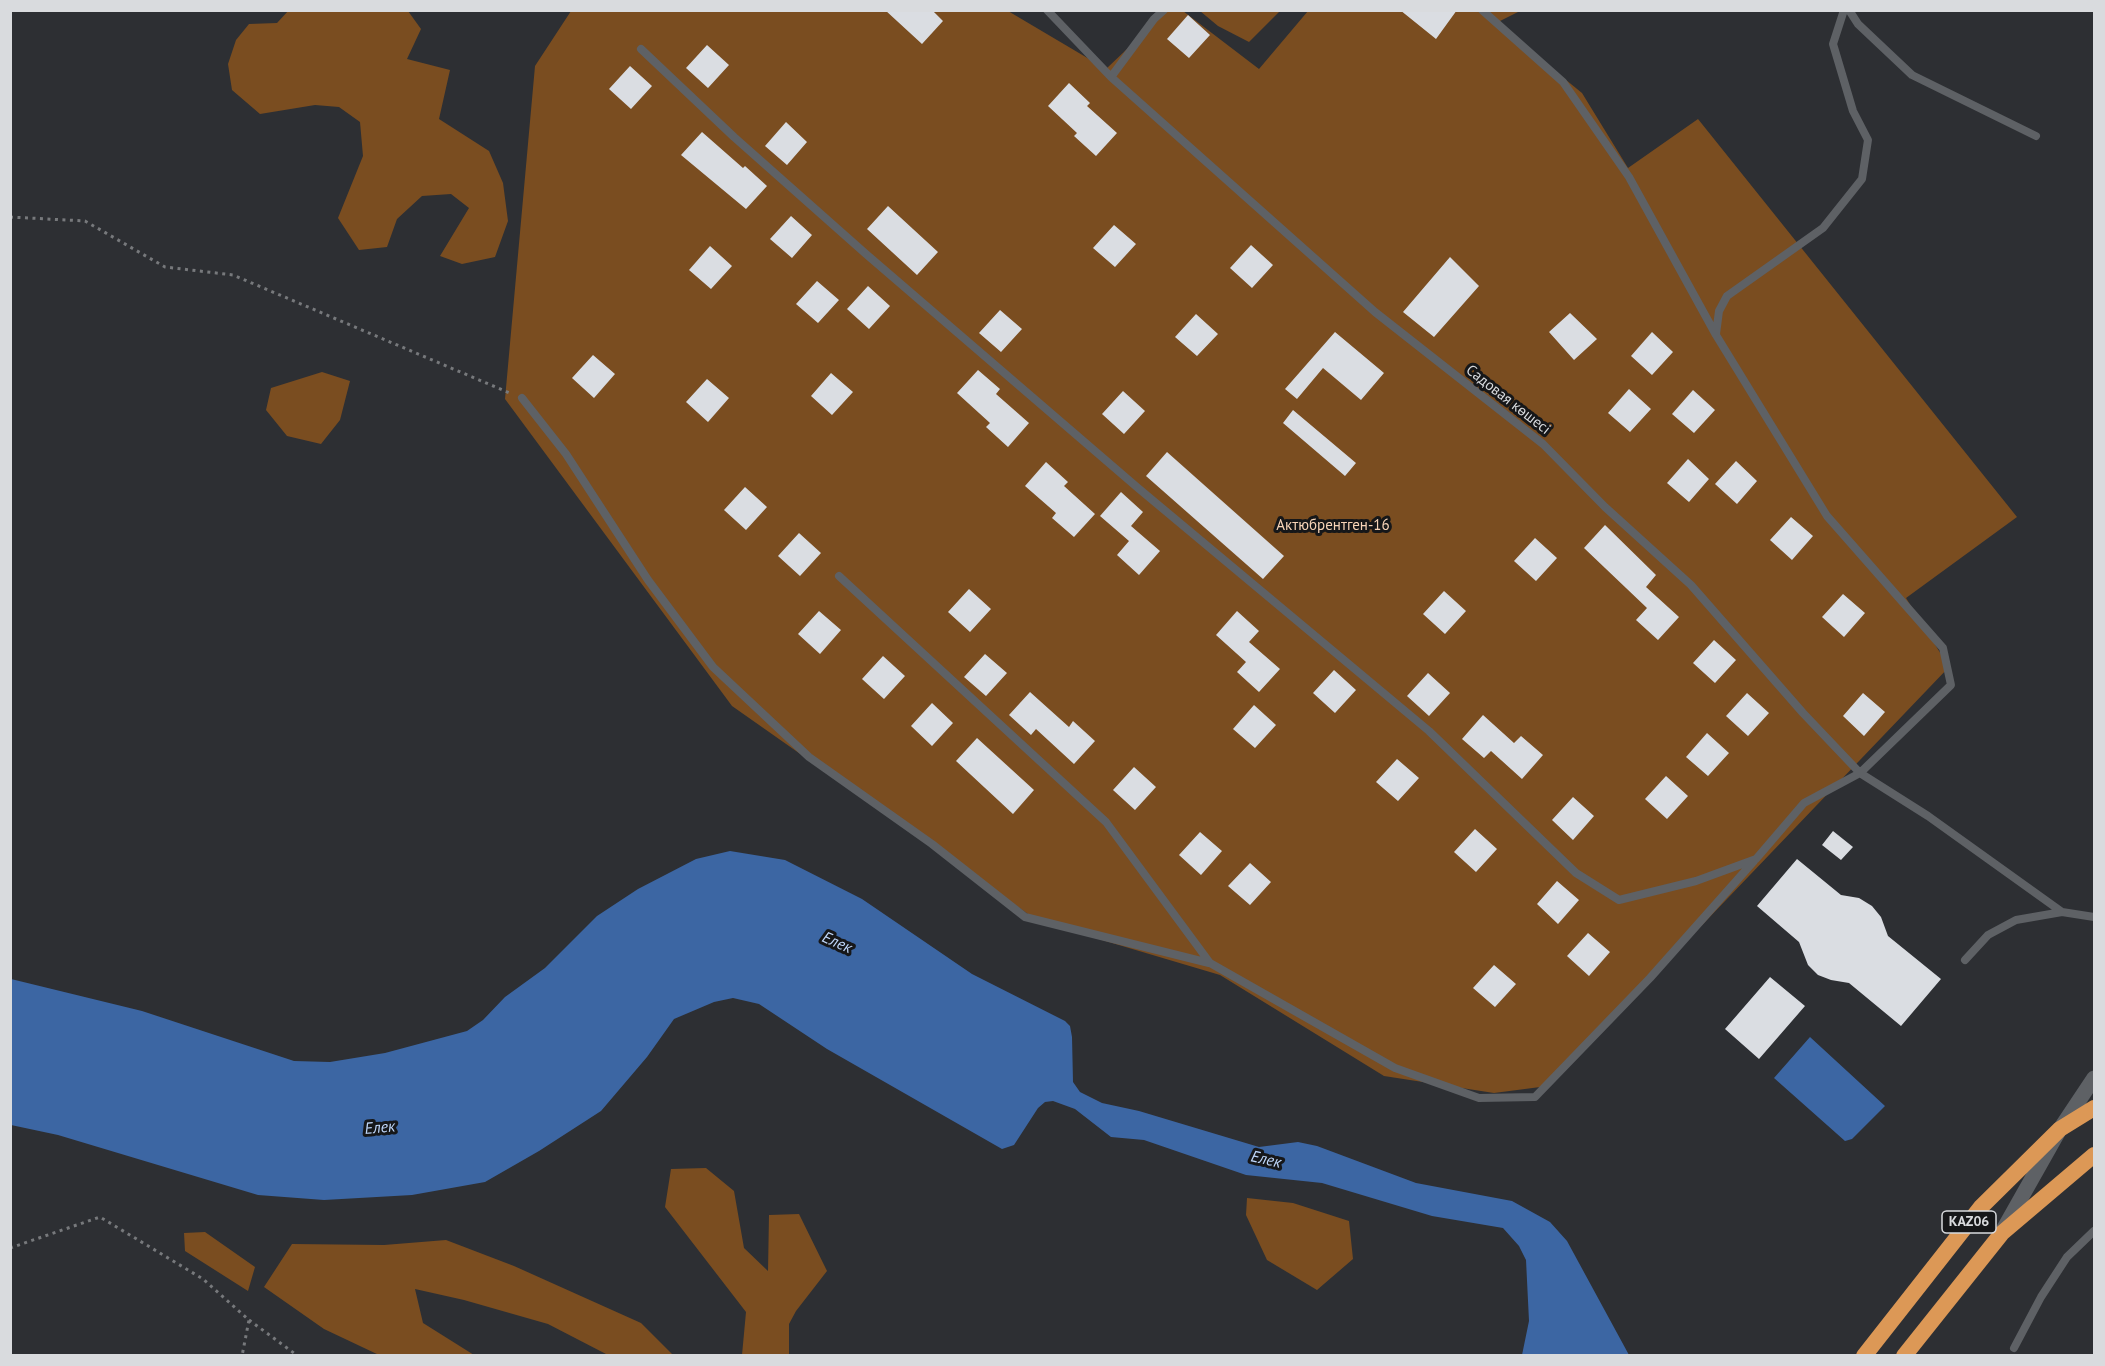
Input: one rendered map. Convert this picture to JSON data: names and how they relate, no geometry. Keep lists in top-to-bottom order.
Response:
{
  "streets": {
    "highway": ["KАZ06"],
    "lane": ["Садовая көшесі"]
  },
  "water": ["Елек"],
  "parks": ["Актюбрентген-16"]
}
